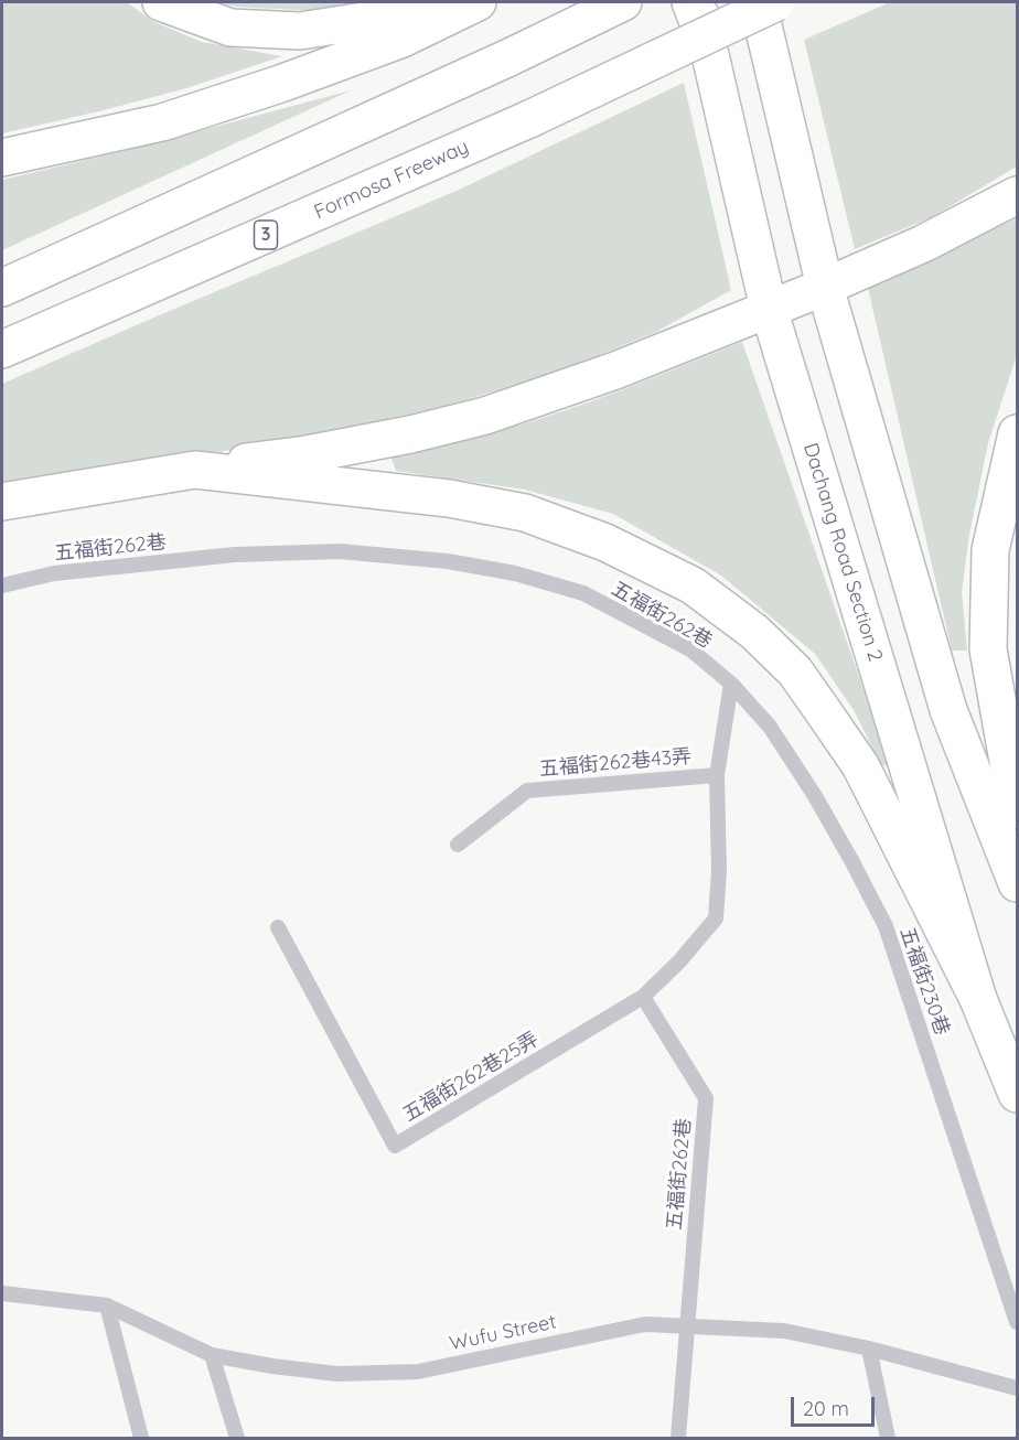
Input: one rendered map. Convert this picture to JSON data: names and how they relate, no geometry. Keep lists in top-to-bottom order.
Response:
{
  "streets": {
    "main road": ["Formosa Freeway", "3", "Dachang Road Section 2"],
    "lane": [
      "五福街262巷",
      "五福街262巷43弄",
      "五福街230巷",
      "五福街262巷25弄",
      "Wufu Street"
    ]
  },
  "crossings": [
    ["五福街262巷", "五福街230巷"],
    ["五福街262巷", "五福街262巷25弄"],
    ["五福街262巷", "Wufu Street"]
  ],
  "scale_bar": "20 m"
}
